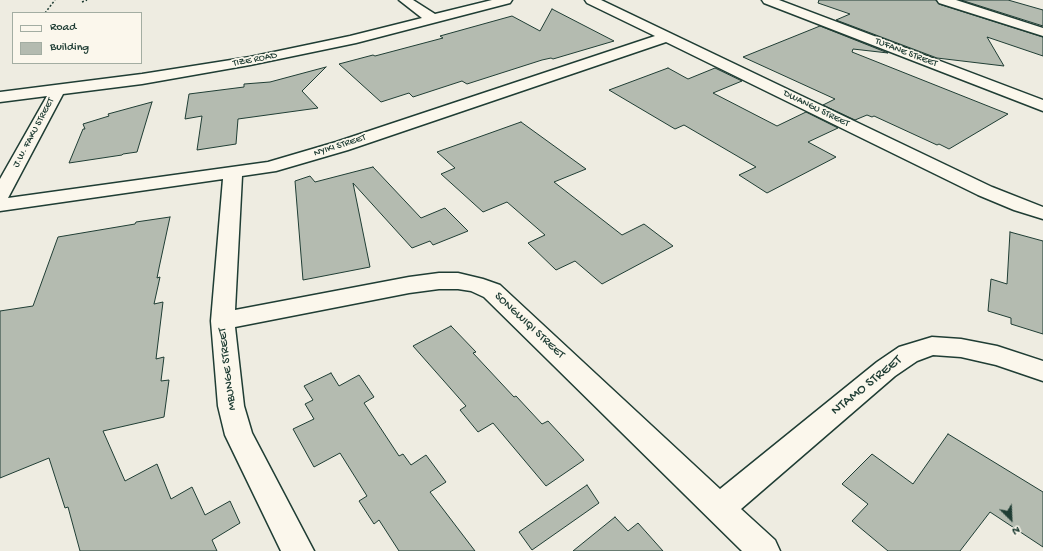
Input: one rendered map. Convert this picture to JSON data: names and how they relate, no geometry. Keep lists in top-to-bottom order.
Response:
{
  "streets": {
    "street": [
      "TUFANE STREET",
      "TIZE ROAD",
      "DWANGU STREET",
      "J.W. FAKU STREET",
      "NYIKI STREET",
      "SONGWIQI STREET",
      "MBUNGE STREET",
      "NTAMO STREET"
    ]
  },
  "crossings": [
    ["TIZE ROAD", "J.W. FAKU STREET"],
    ["DWANGU STREET", "NYIKI STREET"],
    ["NYIKI STREET", "MBUNGE STREET"],
    ["SONGWIQI STREET", "MBUNGE STREET"],
    ["SONGWIQI STREET", "NTAMO STREET"]
  ],
  "legend": ["Road", "Building"],
  "north": "bottom right"
}
